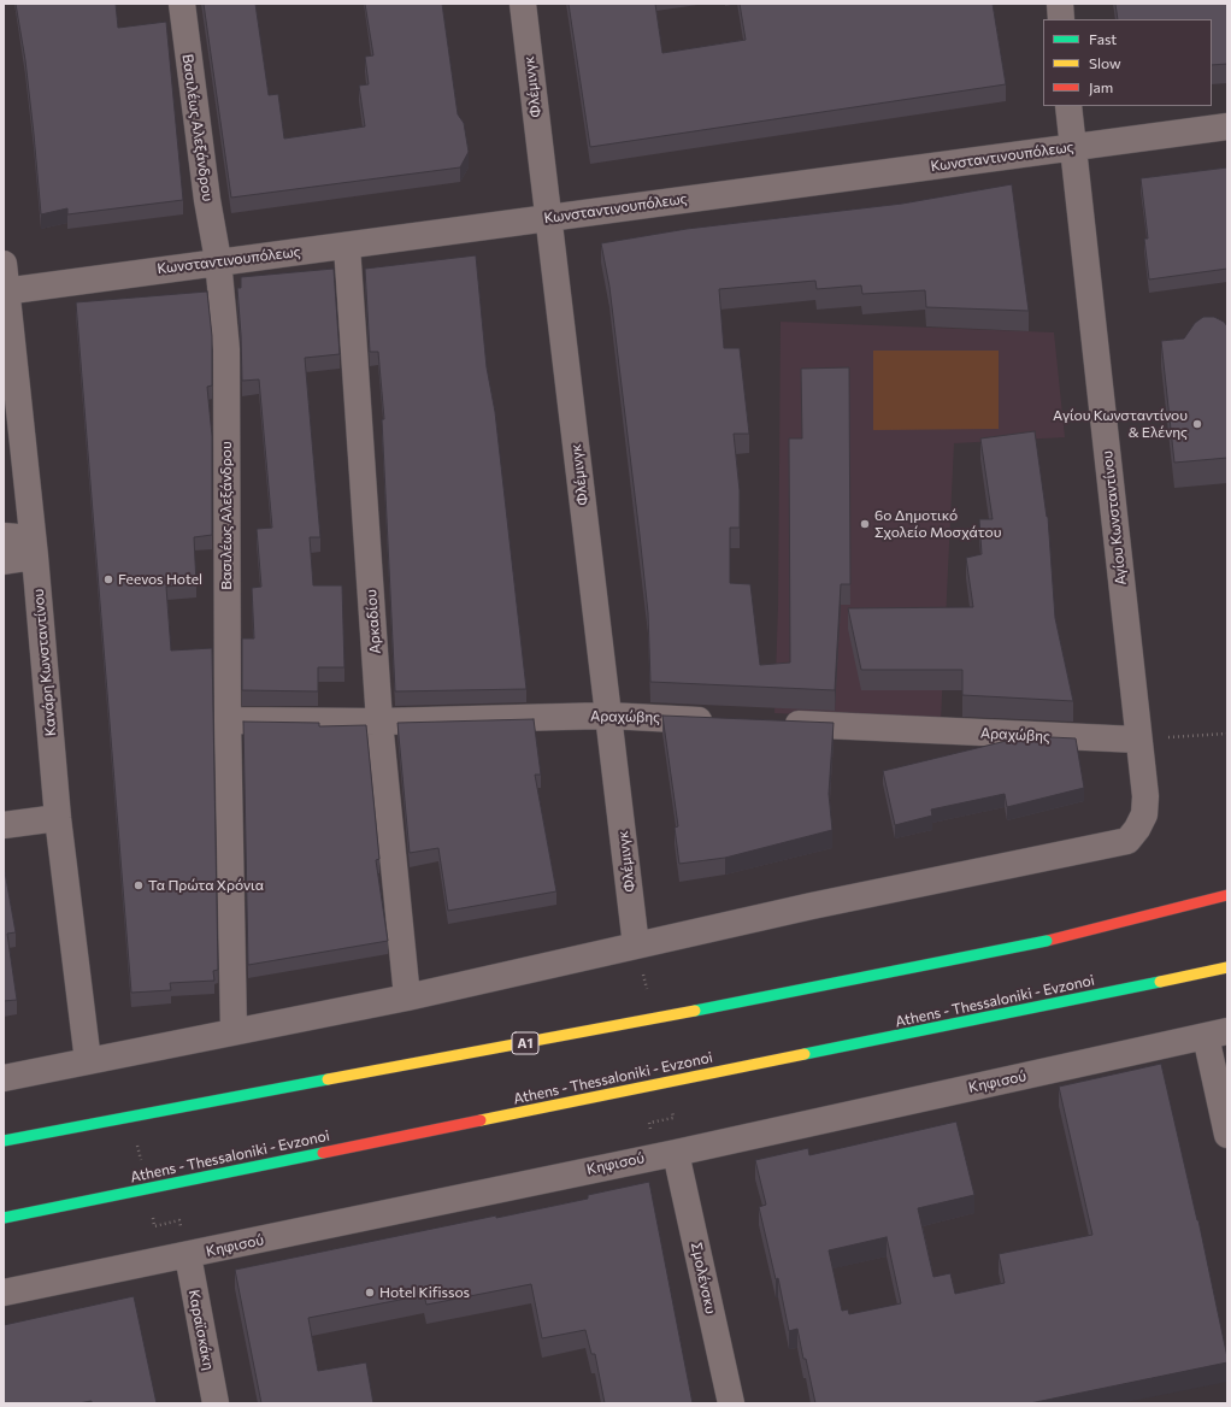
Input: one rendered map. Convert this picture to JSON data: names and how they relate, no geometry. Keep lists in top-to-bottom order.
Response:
{
  "streets": {
    "highway": ["Athens - Thessaloniki - Evzonoi", "Α1"],
    "street": [
      "Φλέμινγκ",
      "Βασιλέως Αλεξάνδρου",
      "Κωνσταντινουπόλεως",
      "Αγίου Κωνσταντίνου",
      "Αρκαδίου",
      "Κανάρη Κωνσταντίνου",
      "Αραχώβης",
      "Κηφισού",
      "Σμολένσκυ",
      "Καραϊσκάκη"
    ]
  },
  "crossings": [
    ["Φλέμινγκ", "Κωνσταντινουπόλεως"],
    ["Φλέμινγκ", "Αγίου Κωνσταντίνου"],
    ["Φλέμινγκ", "Αραχώβης"],
    ["Βασιλέως Αλεξάνδρου", "Κωνσταντινουπόλεως"],
    ["Βασιλέως Αλεξάνδρου", "Αραχώβης"],
    ["Κωνσταντινουπόλεως", "Αγίου Κωνσταντίνου"],
    ["Κωνσταντινουπόλεως", "Αρκαδίου"],
    ["Κωνσταντινουπόλεως", "Κανάρη Κωνσταντίνου"],
    ["Αγίου Κωνσταντίνου", "Αραχώβης"],
    ["Αρκαδίου", "Αραχώβης"],
    ["Κηφισού", "Σμολένσκυ"],
    ["Κηφισού", "Καραϊσκάκη"]
  ],
  "places": [
    "Αγίου Κωνσταντίνου & Ελένης",
    "6ο Δημοτικό Σχολείο Μοσχάτου",
    "Feevos Hotel",
    "Τα Πρώτα Χρόνια",
    "Hotel Kifissos"
  ],
  "legend": ["Fast", "Slow", "Jam"]
}
